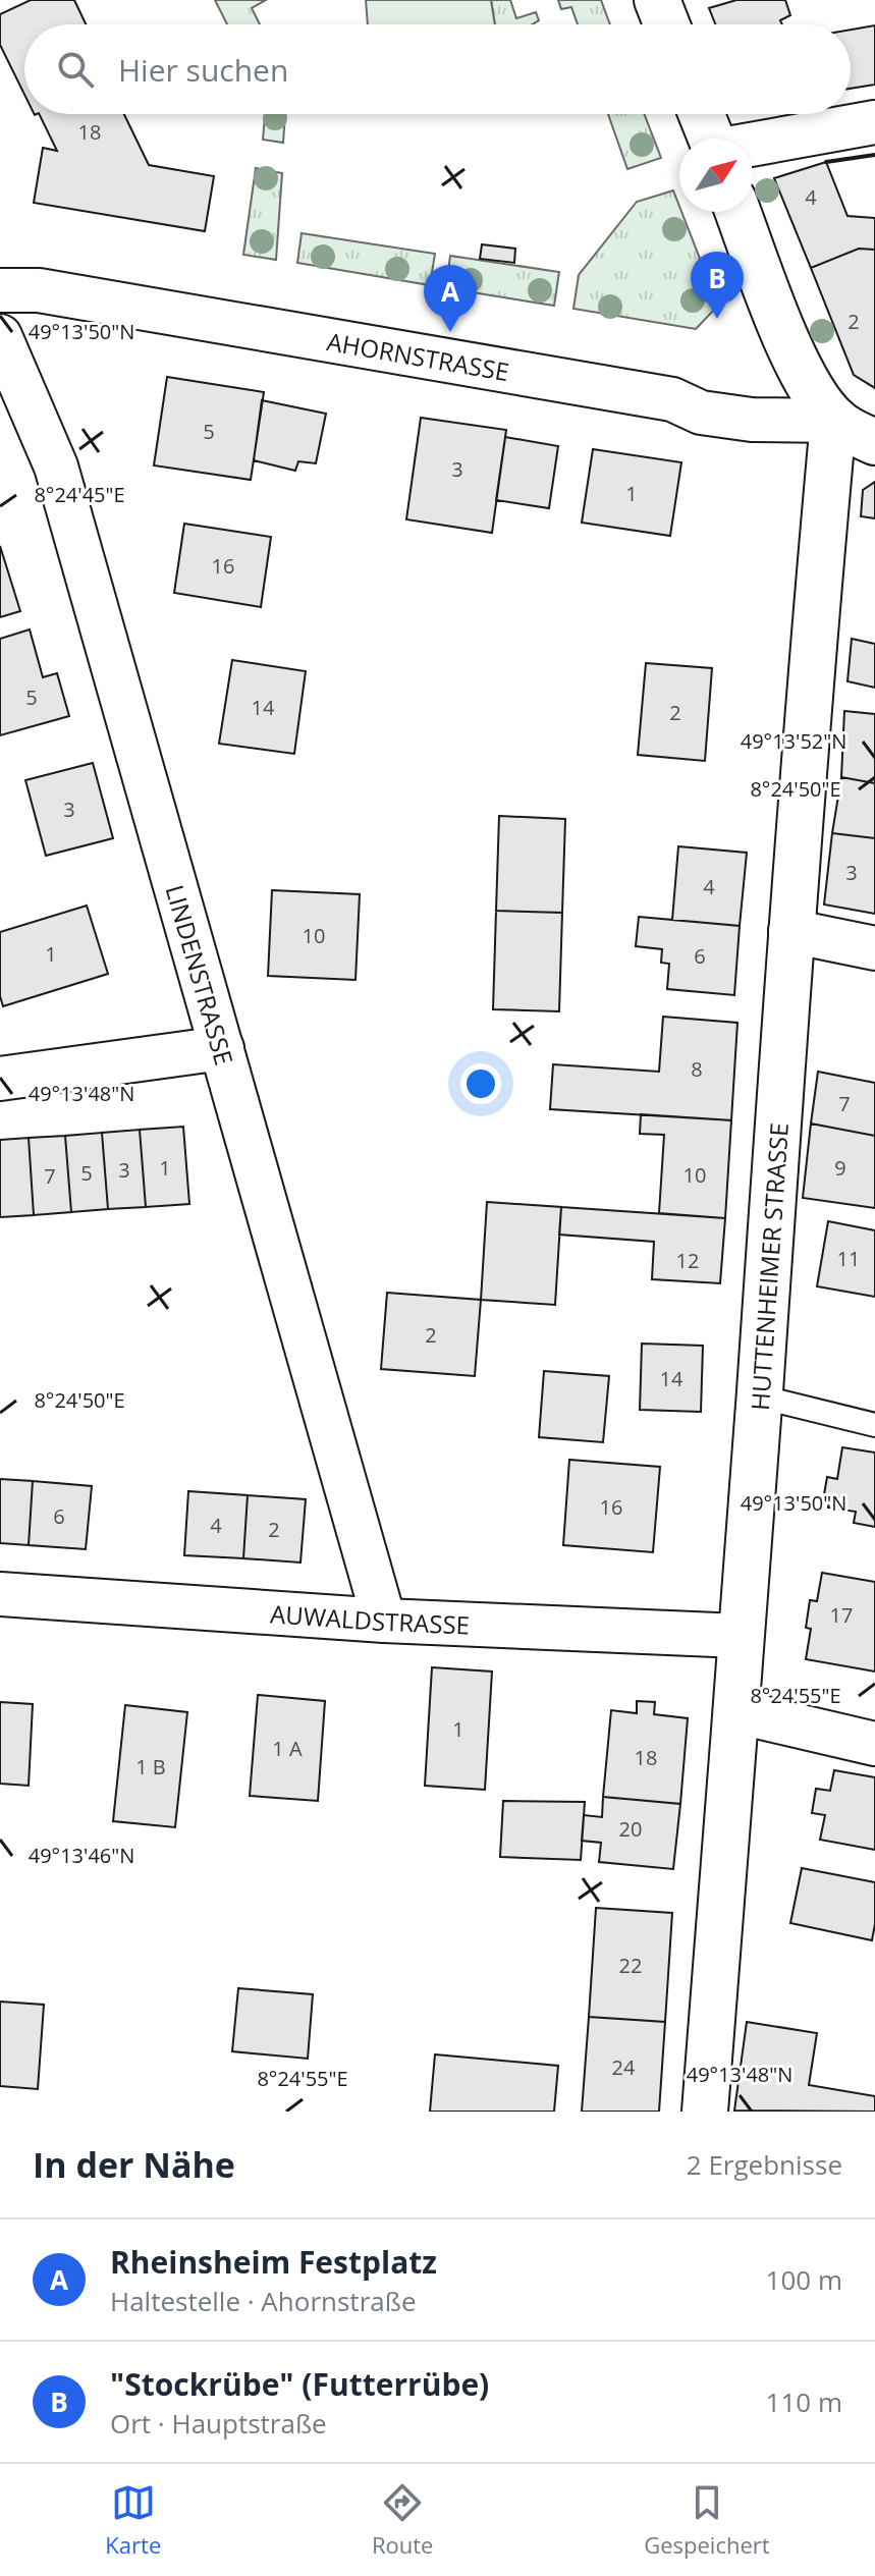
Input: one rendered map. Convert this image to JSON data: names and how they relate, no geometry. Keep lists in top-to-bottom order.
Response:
{
  "streets": {
    "street": [
      "AHORNSTRASSE",
      "LINDENSTRASSE",
      "HUTTENHEIMER STRASSE",
      "AUWALDSTRASSE"
    ]
  },
  "crossings": [
    ["AHORNSTRASSE", "HUTTENHEIMER STRASSE"],
    ["LINDENSTRASSE", "AUWALDSTRASSE"],
    ["HUTTENHEIMER STRASSE", "AUWALDSTRASSE"]
  ],
  "house_numbers": [
    "18",
    "4",
    "2",
    "5",
    "3",
    "1",
    "16",
    "5",
    "14",
    "2",
    "3",
    "3",
    "4",
    "10",
    "1",
    "6",
    "8",
    "7",
    "1",
    "9",
    "3",
    "5",
    "10",
    "7",
    "11",
    "12",
    "2",
    "14",
    "16",
    "6",
    "4",
    "2",
    "17",
    "1",
    "1 A",
    "18",
    "1 B",
    "20",
    "22",
    "24"
  ],
  "north": "top right",
  "page": {
    "search": "Hier suchen",
    "pins": ["B", "A"],
    "heading": ["In der Nähe", "2 Ergebnisse"],
    "list": [
      {
        "mark": "A",
        "name": "Rheinsheim Festplatz",
        "note": "Haltestelle · Ahornstraße",
        "value": "100 m"
      },
      {
        "mark": "B",
        "name": "\"Stockrübe\" (Futterrübe)",
        "note": "Ort · Hauptstraße",
        "value": "110 m"
      }
    ],
    "nav": ["Karte", "Route", "Gespeichert"]
  },
  "coordinates": [
    "49°13'50\"N",
    "8°24'45\"E",
    "49°13'52\"N",
    "8°24'50\"E",
    "49°13'48\"N",
    "8°24'55\"E",
    "49°13'46\"N"
  ]
}
